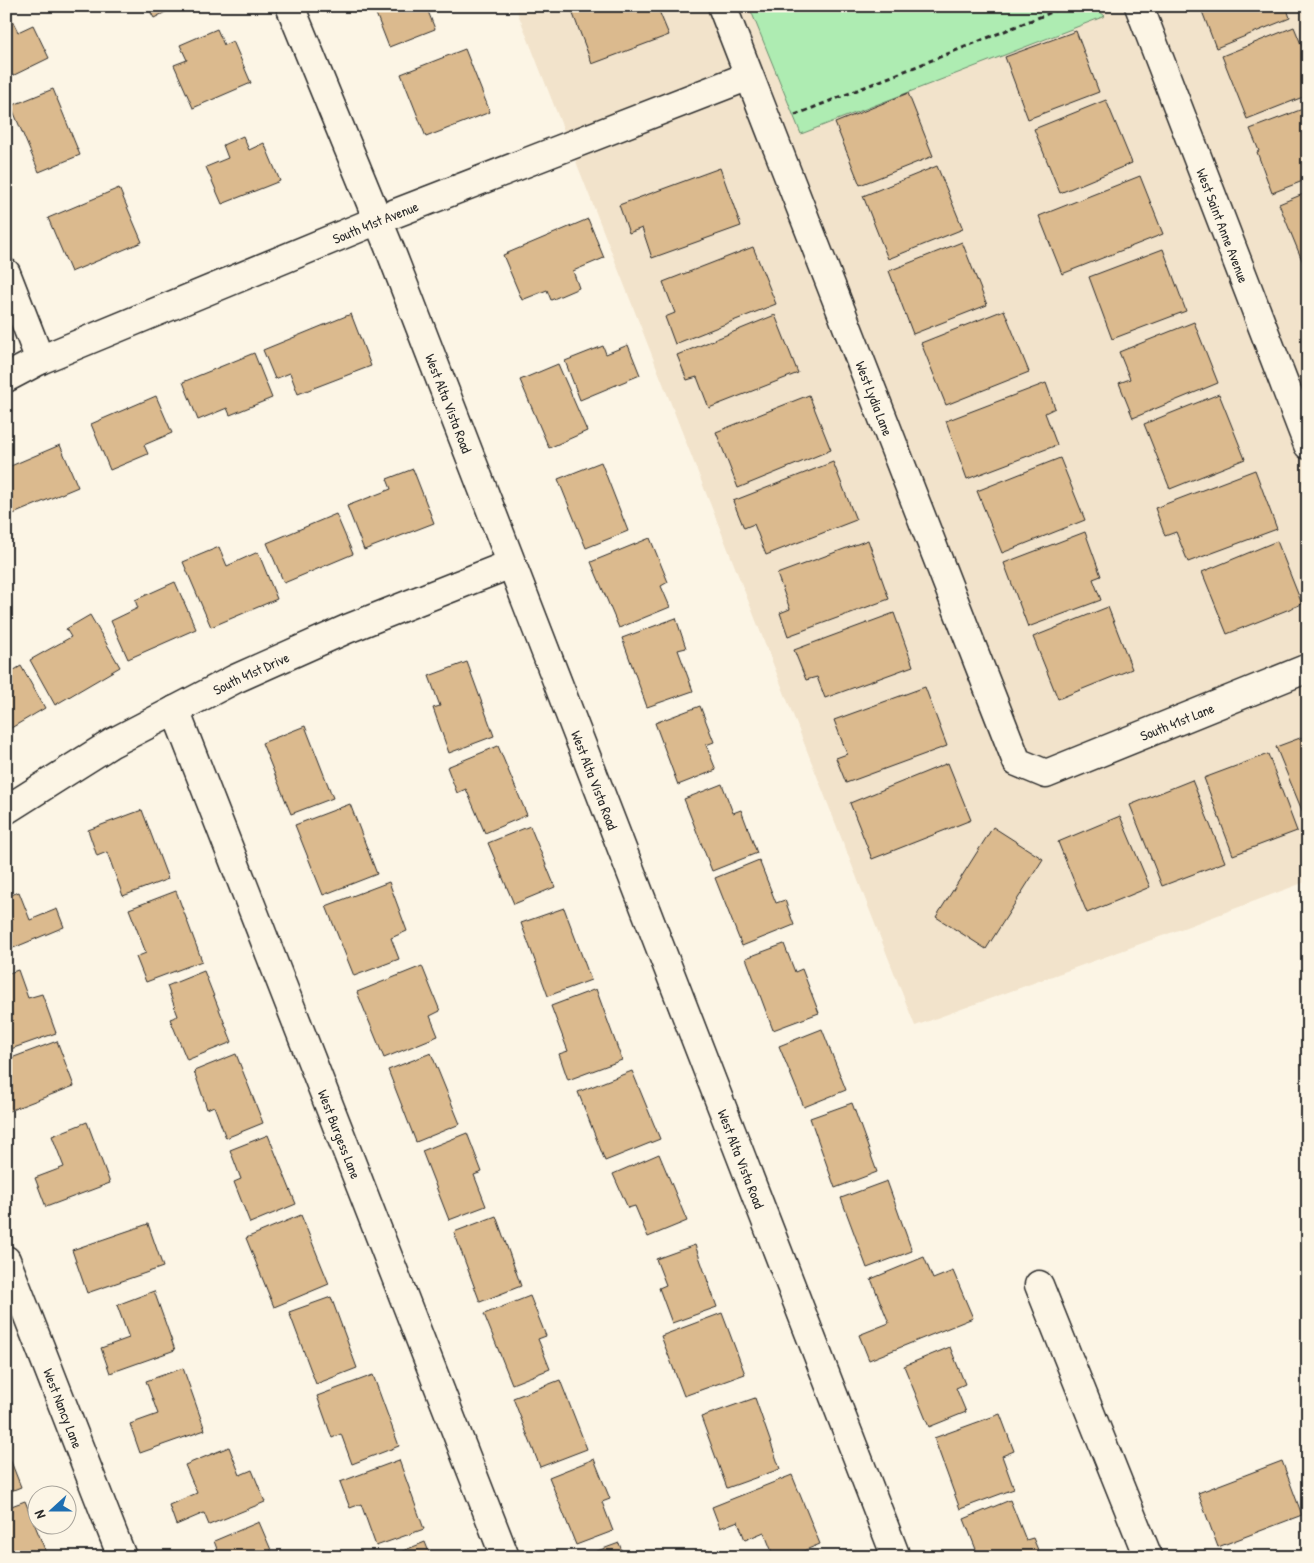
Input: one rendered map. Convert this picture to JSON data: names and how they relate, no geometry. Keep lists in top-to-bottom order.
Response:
{
  "streets": {
    "street": [
      "South 41st Avenue",
      "West Saint Anne Avenue",
      "West Lydia Lane",
      "West Alta Vista Road",
      "South 41st Drive",
      "South 41st Lane",
      "West Burgess Lane",
      "West Nancy Lane"
    ]
  },
  "crossings": [
    ["South 41st Avenue", "West Lydia Lane"],
    ["South 41st Avenue", "West Alta Vista Road"],
    ["West Lydia Lane", "South 41st Lane"],
    ["West Alta Vista Road", "South 41st Drive"],
    ["South 41st Drive", "West Burgess Lane"]
  ],
  "north": "left"
}
